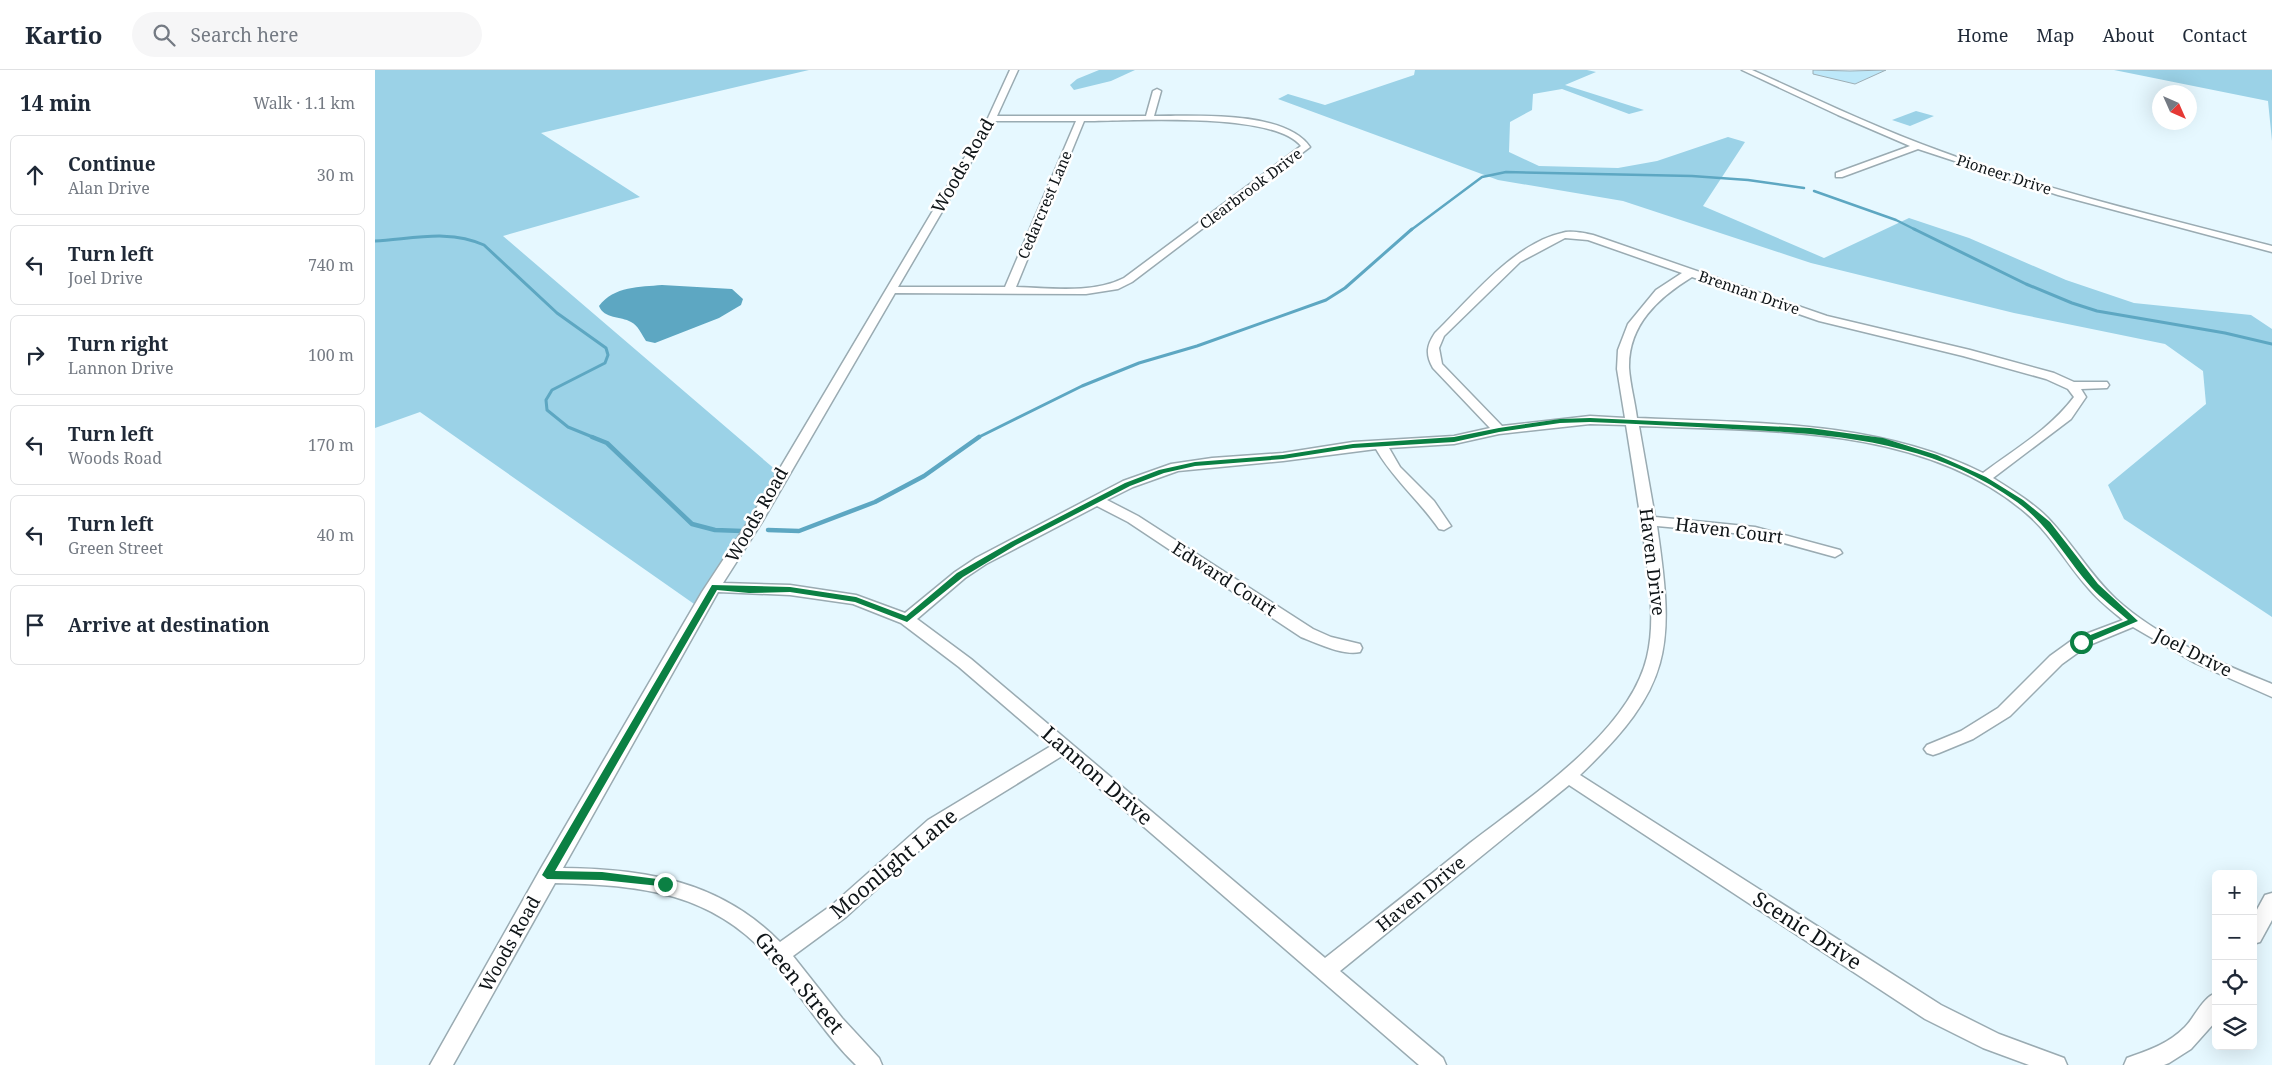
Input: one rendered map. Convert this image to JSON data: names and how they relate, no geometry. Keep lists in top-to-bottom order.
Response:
{
  "streets": {
    "street": [
      "Woods Road",
      "Pioneer Drive",
      "Clearbrook Drive",
      "Cedarcrest Lane",
      "Brennan Drive",
      "Haven Court",
      "Haven Drive",
      "Edward Court",
      "Joel Drive",
      "Lannon Drive",
      "Moonlight Lane",
      "Scenic Drive",
      "Green Street"
    ]
  },
  "crossings": [
    ["Woods Road", "Clearbrook Drive"],
    ["Woods Road", "Lannon Drive"],
    ["Woods Road", "Green Street"],
    ["Clearbrook Drive", "Cedarcrest Lane"],
    ["Brennan Drive", "Haven Drive"],
    ["Brennan Drive", "Joel Drive"],
    ["Haven Court", "Haven Drive"],
    ["Haven Drive", "Joel Drive"],
    ["Haven Drive", "Lannon Drive"],
    ["Haven Drive", "Scenic Drive"],
    ["Edward Court", "Joel Drive"],
    ["Joel Drive", "Lannon Drive"],
    ["Lannon Drive", "Moonlight Lane"],
    ["Moonlight Lane", "Green Street"]
  ],
  "north": "bottom right",
  "page": {
    "header": "Kartio",
    "search": "Search here",
    "nav": [
      "Home",
      "Map",
      "About",
      "Contact"
    ],
    "heading": ["14 min", "Walk · 1.1 km"],
    "list": [
      ["Continue", "Alan Drive", "30 m"],
      ["Turn left", "Joel Drive", "740 m"],
      ["Turn right", "Lannon Drive", "100 m"],
      ["Turn left", "Woods Road", "170 m"],
      ["Turn left", "Green Street", "40 m"],
      "Arrive at destination"
    ],
    "map_buttons": ["+", "−"]
  }
}
